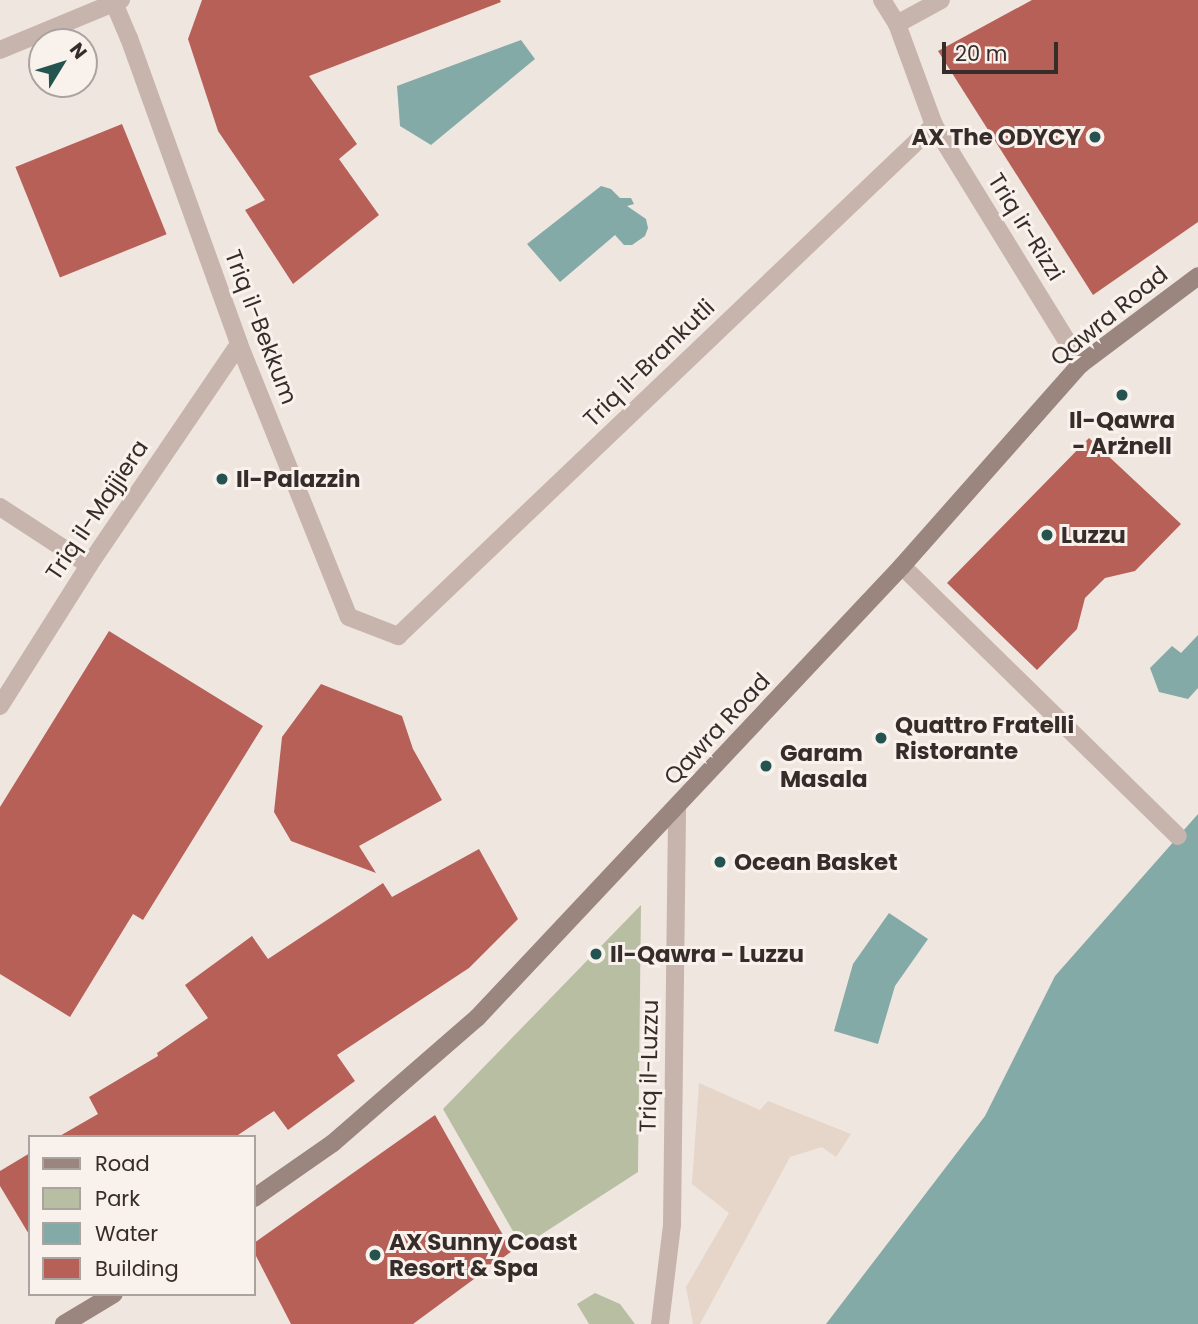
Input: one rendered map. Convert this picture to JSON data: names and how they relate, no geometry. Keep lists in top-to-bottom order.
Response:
{
  "streets": {
    "street": [
      "Triq ir-Rizzi",
      "Qawra Road",
      "Triq il-Bekkum",
      "Triq il-Brankutli",
      "Triq il-Majjiera",
      "Triq il-Luzzu"
    ]
  },
  "crossings": [
    ["Triq ir-Rizzi", "Qawra Road"],
    ["Triq ir-Rizzi", "Triq il-Brankutli"],
    ["Qawra Road", "Triq il-Luzzu"],
    ["Triq il-Bekkum", "Triq il-Brankutli"],
    ["Triq il-Bekkum", "Triq il-Majjiera"]
  ],
  "places": [
    "AX The ODYCY",
    "Il-Qawra - Arżnell",
    "Il-Palazzin",
    "Luzzu",
    "Quattro Fratelli Ristorante",
    "Garam Masala",
    "Ocean Basket",
    "Il-Qawra - Luzzu",
    "AX Sunny Coast Resort & Spa"
  ],
  "legend": [
    "Road",
    "Park",
    "Water",
    "Building"
  ],
  "scale_bar": "20 m",
  "north": "top right"
}
